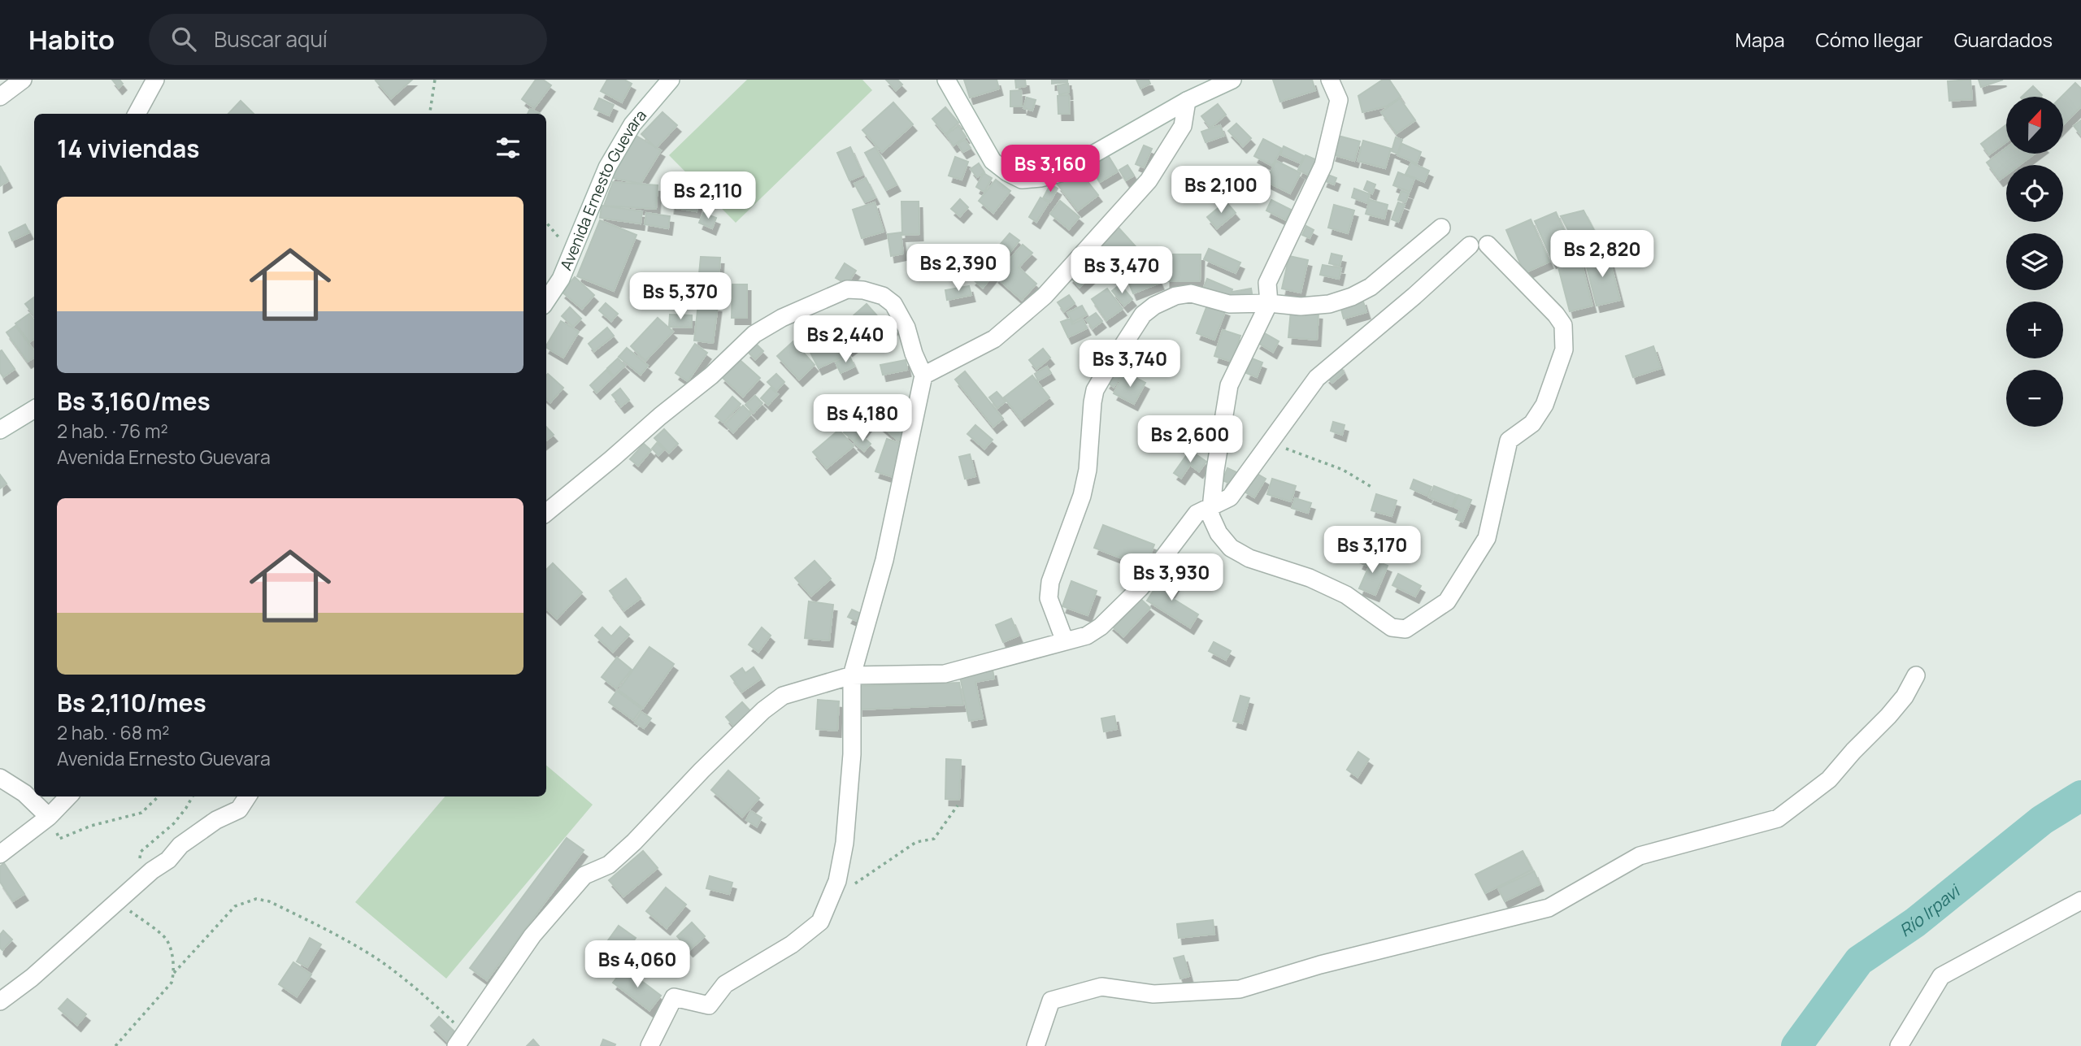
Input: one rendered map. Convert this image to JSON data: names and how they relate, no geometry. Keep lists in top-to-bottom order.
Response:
{
  "streets": {
    "street": ["Avenida Ernesto Guevara"]
  },
  "water": ["Río Irpavi"],
  "north": "top",
  "page": {
    "header": "Habito",
    "search": "Buscar aquí",
    "nav": ["Mapa", "Cómo llegar", "Guardados"],
    "map_buttons": ["+", "−"],
    "heading": "14 viviendas",
    "price": [
      "Bs 3,160",
      "Bs 2,100",
      "Bs 2,110",
      "Bs 2,820",
      "Bs 2,390",
      "Bs 3,470",
      "Bs 5,370",
      "Bs 2,440",
      "Bs 3,740",
      "Bs 4,180",
      "Bs 2,600",
      "Bs 3,170",
      "Bs 3,930",
      "Bs 4,060"
    ],
    "list": [
      {
        "name": "Bs 3,160/mes",
        "note": "2 hab. · 76 m² · Avenida Ernesto Guevara"
      },
      {
        "name": "Bs 2,110/mes",
        "note": "2 hab. · 68 m² · Avenida Ernesto Guevara"
      }
    ]
  }
}
